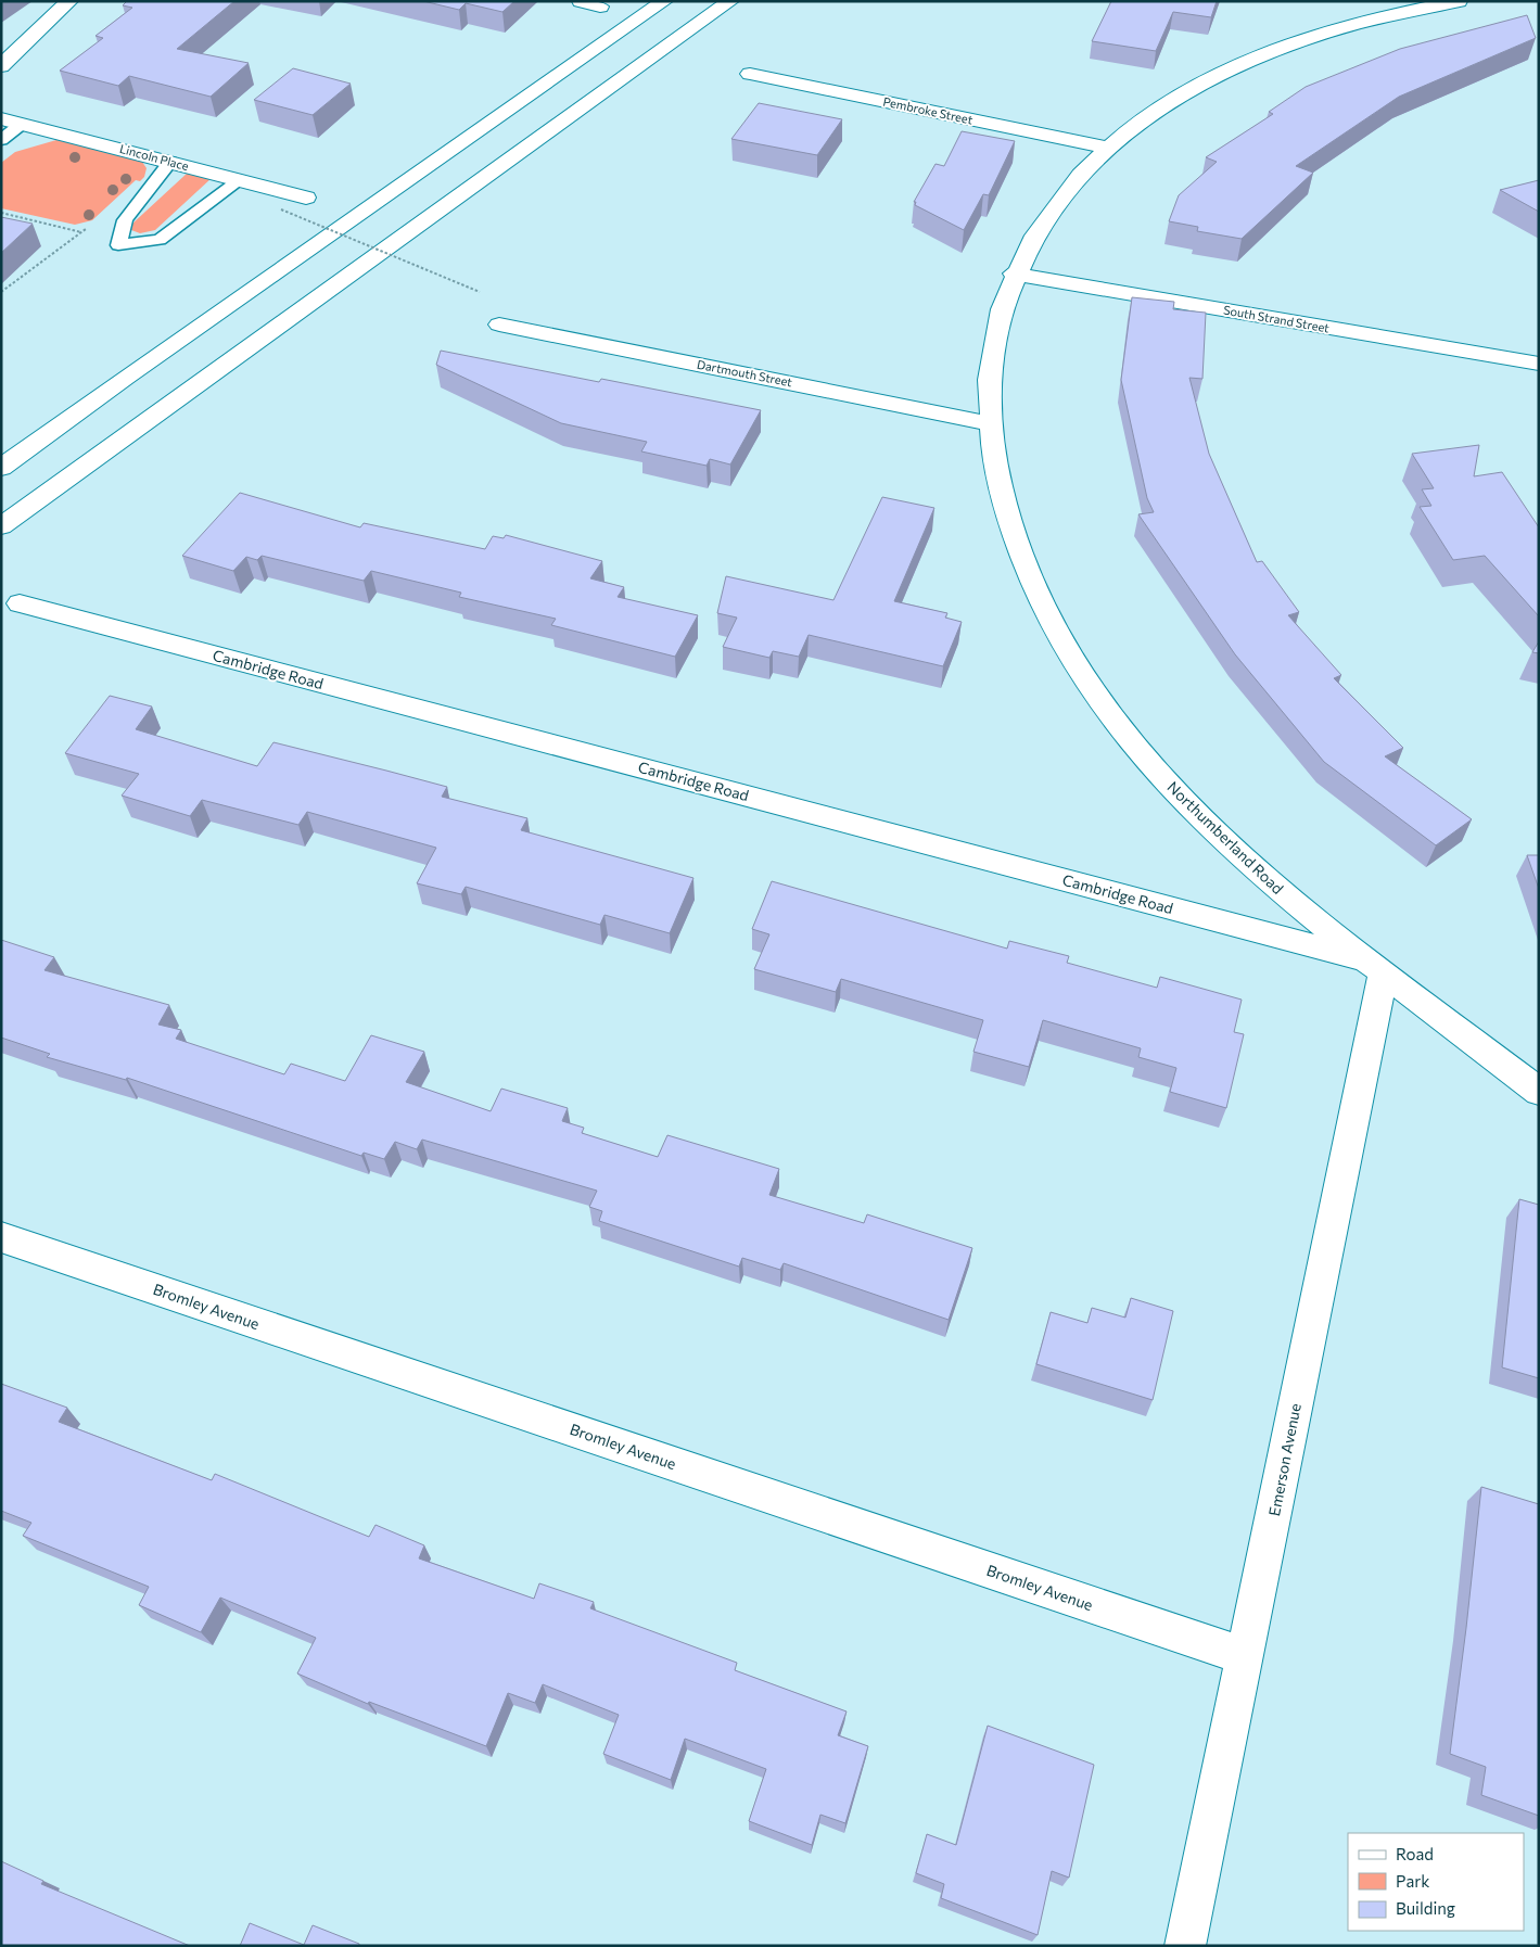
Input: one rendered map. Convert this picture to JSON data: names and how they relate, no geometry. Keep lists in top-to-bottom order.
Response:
{
  "streets": {
    "main road": [
      "Pembroke Street",
      "Lincoln Place",
      "South Strand Street",
      "Dartmouth Street",
      "Cambridge Road",
      "Northumberland Road",
      "Bromley Avenue",
      "Emerson Avenue"
    ]
  },
  "crossings": [
    ["Pembroke Street", "Northumberland Road"],
    ["South Strand Street", "Northumberland Road"],
    ["Dartmouth Street", "Northumberland Road"],
    ["Cambridge Road", "Northumberland Road"],
    ["Cambridge Road", "Emerson Avenue"],
    ["Northumberland Road", "Emerson Avenue"],
    ["Bromley Avenue", "Emerson Avenue"]
  ],
  "legend": ["Road", "Park", "Building"]
}
